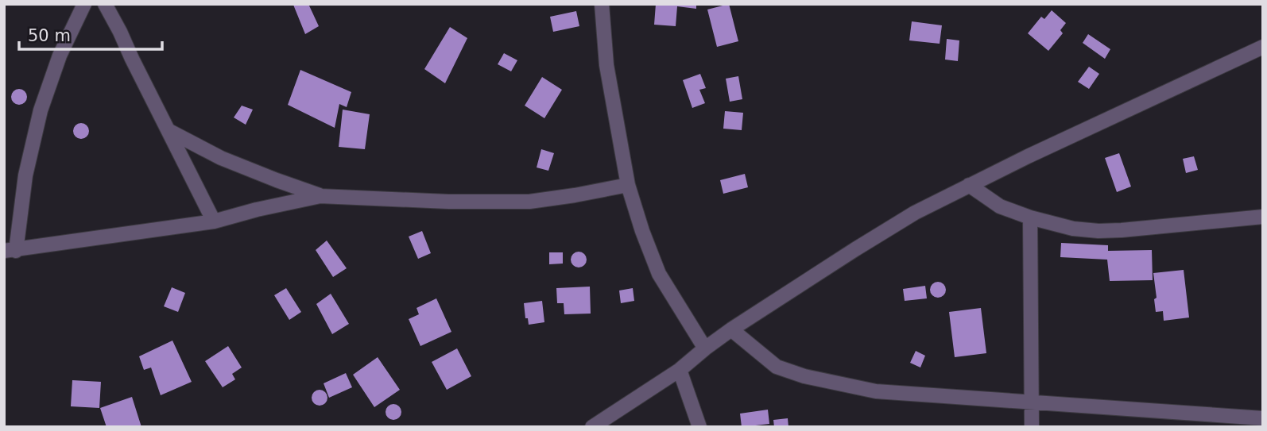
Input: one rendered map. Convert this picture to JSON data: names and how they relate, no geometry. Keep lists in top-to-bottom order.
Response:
{
  "scale_bar": "50 m"
}
